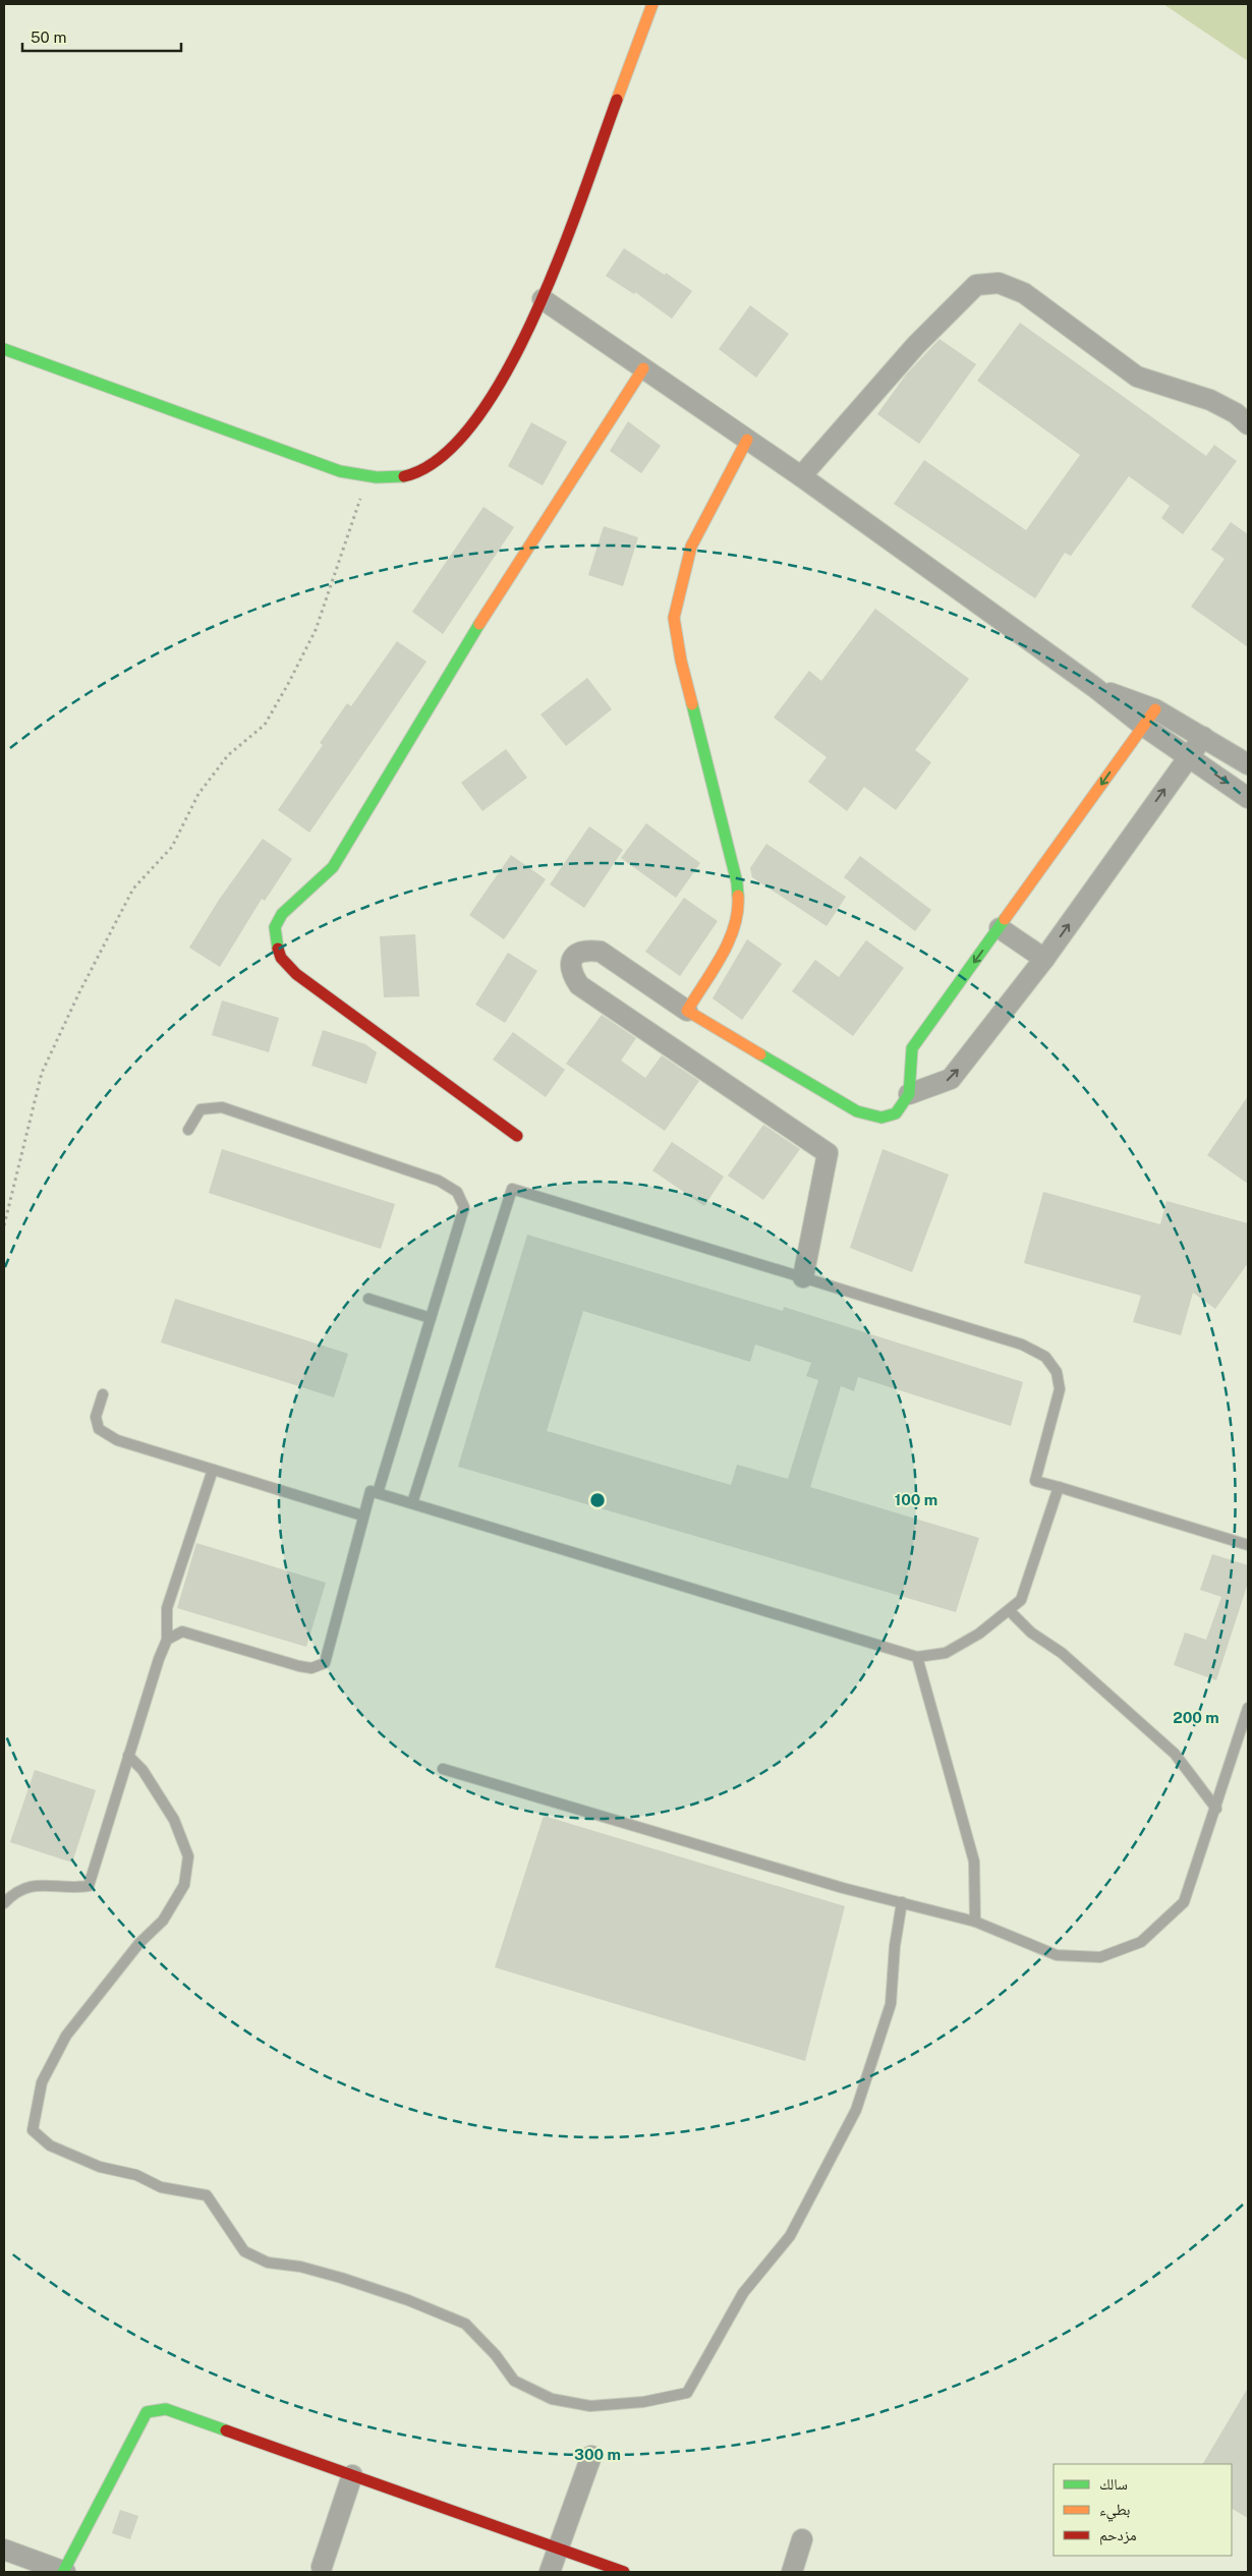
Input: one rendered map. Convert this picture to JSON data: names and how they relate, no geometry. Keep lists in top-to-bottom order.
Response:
{
  "legend": ["سالك", "بطيء", "مزدحم"],
  "scale_bar": "50 m",
  "rings": ["100 m", "200 m", "300 m"]
}
